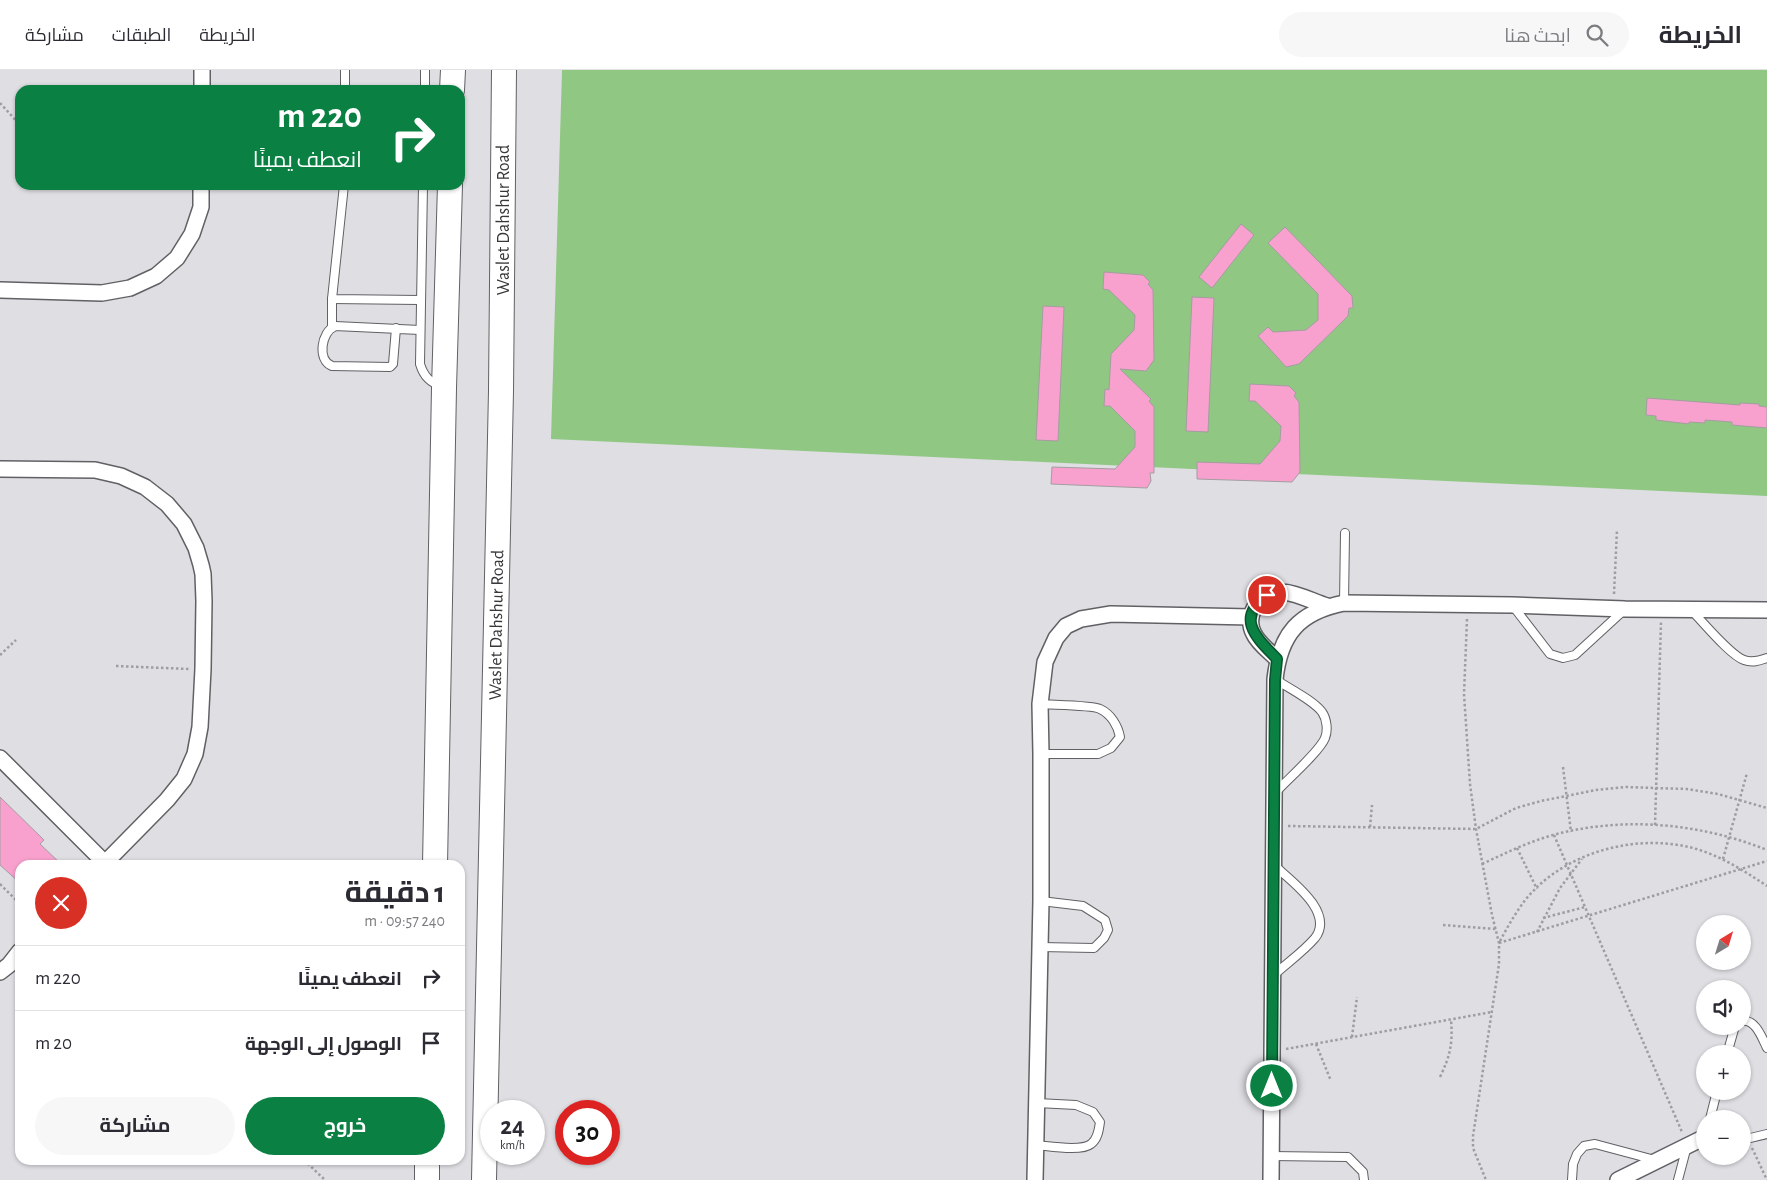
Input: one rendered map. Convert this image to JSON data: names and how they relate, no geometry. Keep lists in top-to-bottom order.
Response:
{
  "streets": {
    "main road": ["Waslet Dahshur Road"]
  },
  "north": "top right",
  "page": {
    "header": "الخريطة",
    "search": "ابحث هنا",
    "nav": ["الخريطة", "الطبقات", "مشاركة"],
    "turn": ["220 m", "انعطف يمينًا"],
    "heading": ["1 دقيقة", "240 m · 09:57"],
    "map_buttons": ["+", "−"],
    "list": [
      {
        "name": "انعطف يمينًا",
        "value": "220 m"
      },
      {
        "name": "الوصول إلى الوجهة",
        "value": "20 m"
      }
    ],
    "buttons": ["خروج", "مشاركة"],
    "speed": "24 km/h",
    "limit": "30"
  }
}
